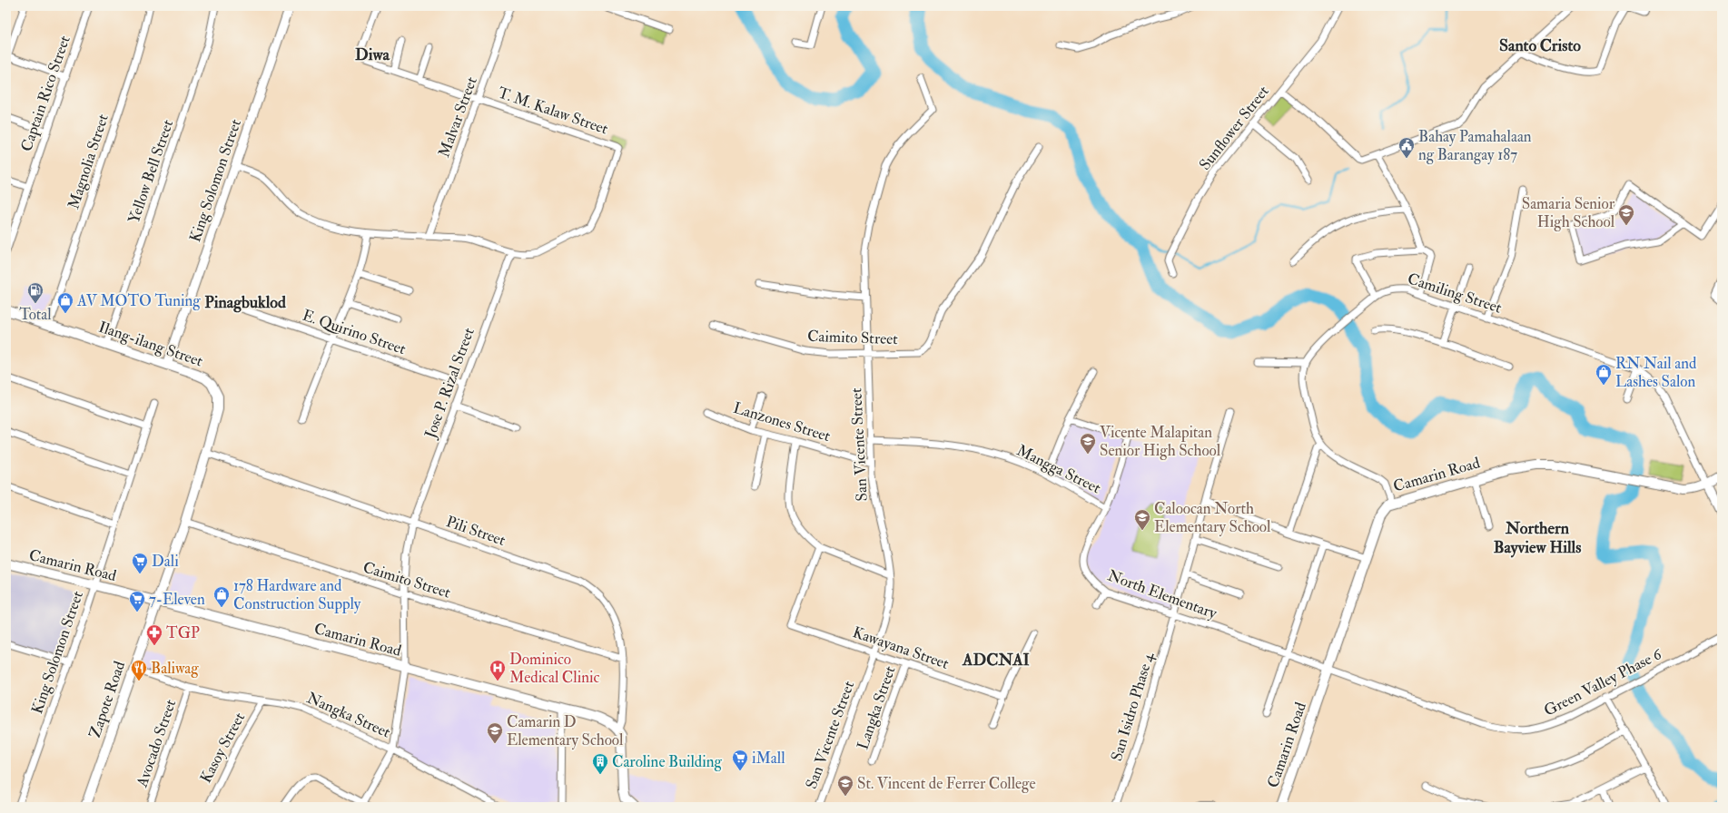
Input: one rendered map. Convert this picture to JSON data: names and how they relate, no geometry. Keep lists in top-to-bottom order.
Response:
{
  "streets": {
    "main road": ["Ilang-ilang Street", "Camarin Road", "Zapote Road"],
    "street": [
      "Captain Rico Street",
      "T. M. Kalaw Street",
      "Malvar Street",
      "Sunflower Street",
      "Magnolia Street",
      "Yellow Bell Street",
      "King Solomon Street",
      "Camiling Street",
      "E. Quirino Street",
      "Caimito Street",
      "Jose P. Rizal Street",
      "Lanzones Street",
      "San Vicente Street",
      "Mangga Street",
      "Pili Street",
      "North Elementary",
      "Kawayana Street",
      "Green Valley Phase 6",
      "San Isidro Phase 4",
      "Langka Street",
      "Nangka Street",
      "Avocado Street",
      "Kasoy Street"
    ]
  },
  "crossings": [
    ["T. M. Kalaw Street", "Malvar Street"],
    ["T. M. Kalaw Street", "Jose P. Rizal Street"],
    ["Magnolia Street", "Ilang-ilang Street"],
    ["Yellow Bell Street", "Ilang-ilang Street"],
    ["King Solomon Street", "Ilang-ilang Street"],
    ["King Solomon Street", "Camarin Road"],
    ["Camiling Street", "Camarin Road"],
    ["E. Quirino Street", "Jose P. Rizal Street"],
    ["Caimito Street", "Ilang-ilang Street"],
    ["Caimito Street", "Jose P. Rizal Street"],
    ["Caimito Street", "San Vicente Street"],
    ["Caimito Street", "Pili Street"],
    ["Ilang-ilang Street", "Camarin Road"],
    ["Ilang-ilang Street", "Pili Street"],
    ["Ilang-ilang Street", "Zapote Road"],
    ["Jose P. Rizal Street", "Camarin Road"],
    ["Jose P. Rizal Street", "Pili Street"],
    ["Jose P. Rizal Street", "Nangka Street"],
    ["Lanzones Street", "San Vicente Street"],
    ["San Vicente Street", "Mangga Street"],
    ["San Vicente Street", "Kawayana Street"],
    ["Mangga Street", "North Elementary"],
    ["Camarin Road", "Pili Street"],
    ["Camarin Road", "North Elementary"],
    ["Camarin Road", "Green Valley Phase 6"],
    ["Camarin Road", "Zapote Road"],
    ["North Elementary", "Green Valley Phase 6"],
    ["North Elementary", "San Isidro Phase 4"],
    ["Kawayana Street", "Langka Street"],
    ["Zapote Road", "Nangka Street"],
    ["Nangka Street", "Avocado Street"],
    ["Nangka Street", "Kasoy Street"]
  ],
  "districts": [
    "Santo Cristo",
    "Diwa",
    "Pinagbuklod",
    "Northern Bayview Hills",
    "ADCNAI"
  ],
  "places": {
    "public building": ["Bahay Pamahalaan ng Barangay 187"],
    "school or university": [
      "Samaria Senior High School",
      "Vicente Malapitan Senior High School",
      "Caloocan North Elementary School",
      "Camarin D Elementary School",
      "St. Vincent de Ferrer College"
    ],
    "fuel station": ["Total"],
    "shop": ["AV MOTO Tuning", "RN Nail and Lashes Salon", "178 Hardware and Construction Supply"],
    "supermarket": ["Dali", "7-Eleven", "iMall"],
    "pharmacy": ["TGP"],
    "restaurant": ["Baliwag"],
    "hospital": ["Dominico Medical Clinic"],
    "building": ["Caroline Building"]
  }
}
